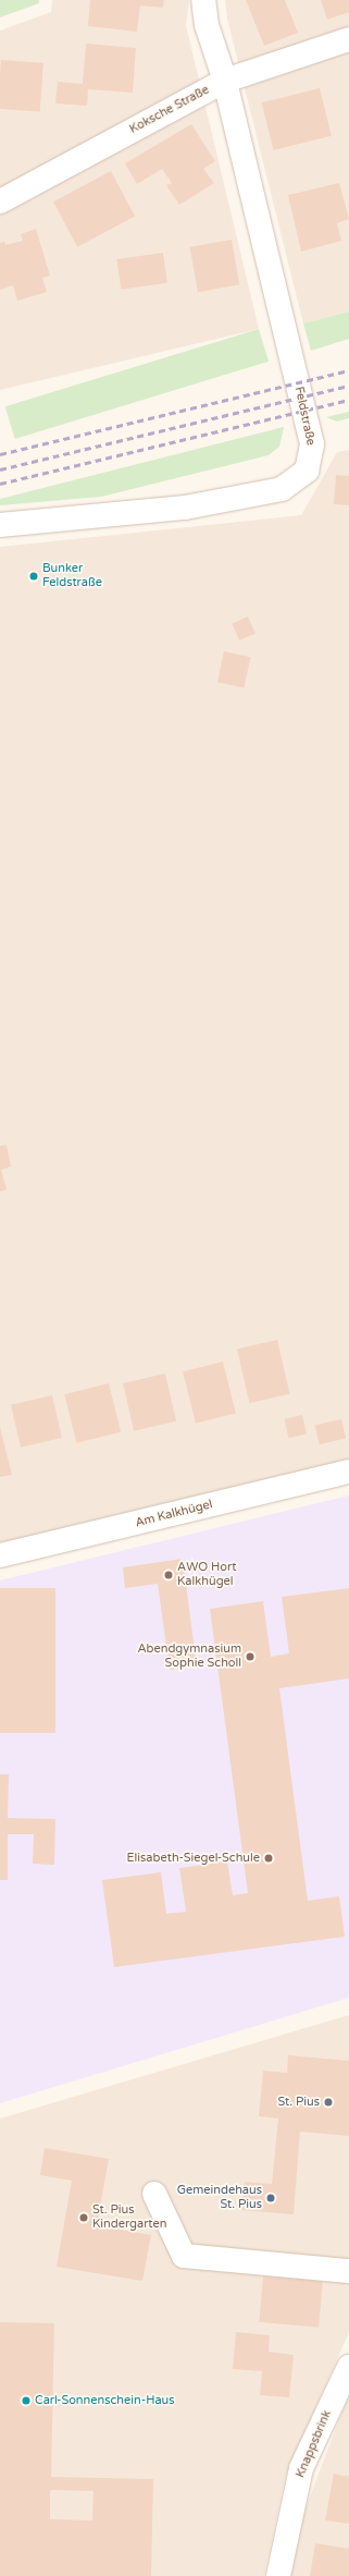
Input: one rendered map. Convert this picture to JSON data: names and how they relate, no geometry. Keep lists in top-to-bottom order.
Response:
{
  "streets": {
    "street": [
      "Koksche Straße",
      "Feldstraße",
      "Am Kalkhügel",
      "Knappsbrink"
    ]
  },
  "crossings": [
    ["Koksche Straße", "Feldstraße"]
  ],
  "places": [
    "Bunker Feldstraße",
    "AWO Hort Kalkhügel",
    "Abendgymnasium Sophie Scholl",
    "Elisabeth-Siegel-Schule",
    "St. Pius",
    "Gemeindehaus St. Pius",
    "St. Pius Kindergarten",
    "Carl-Sonnenschein-Haus"
  ]
}
